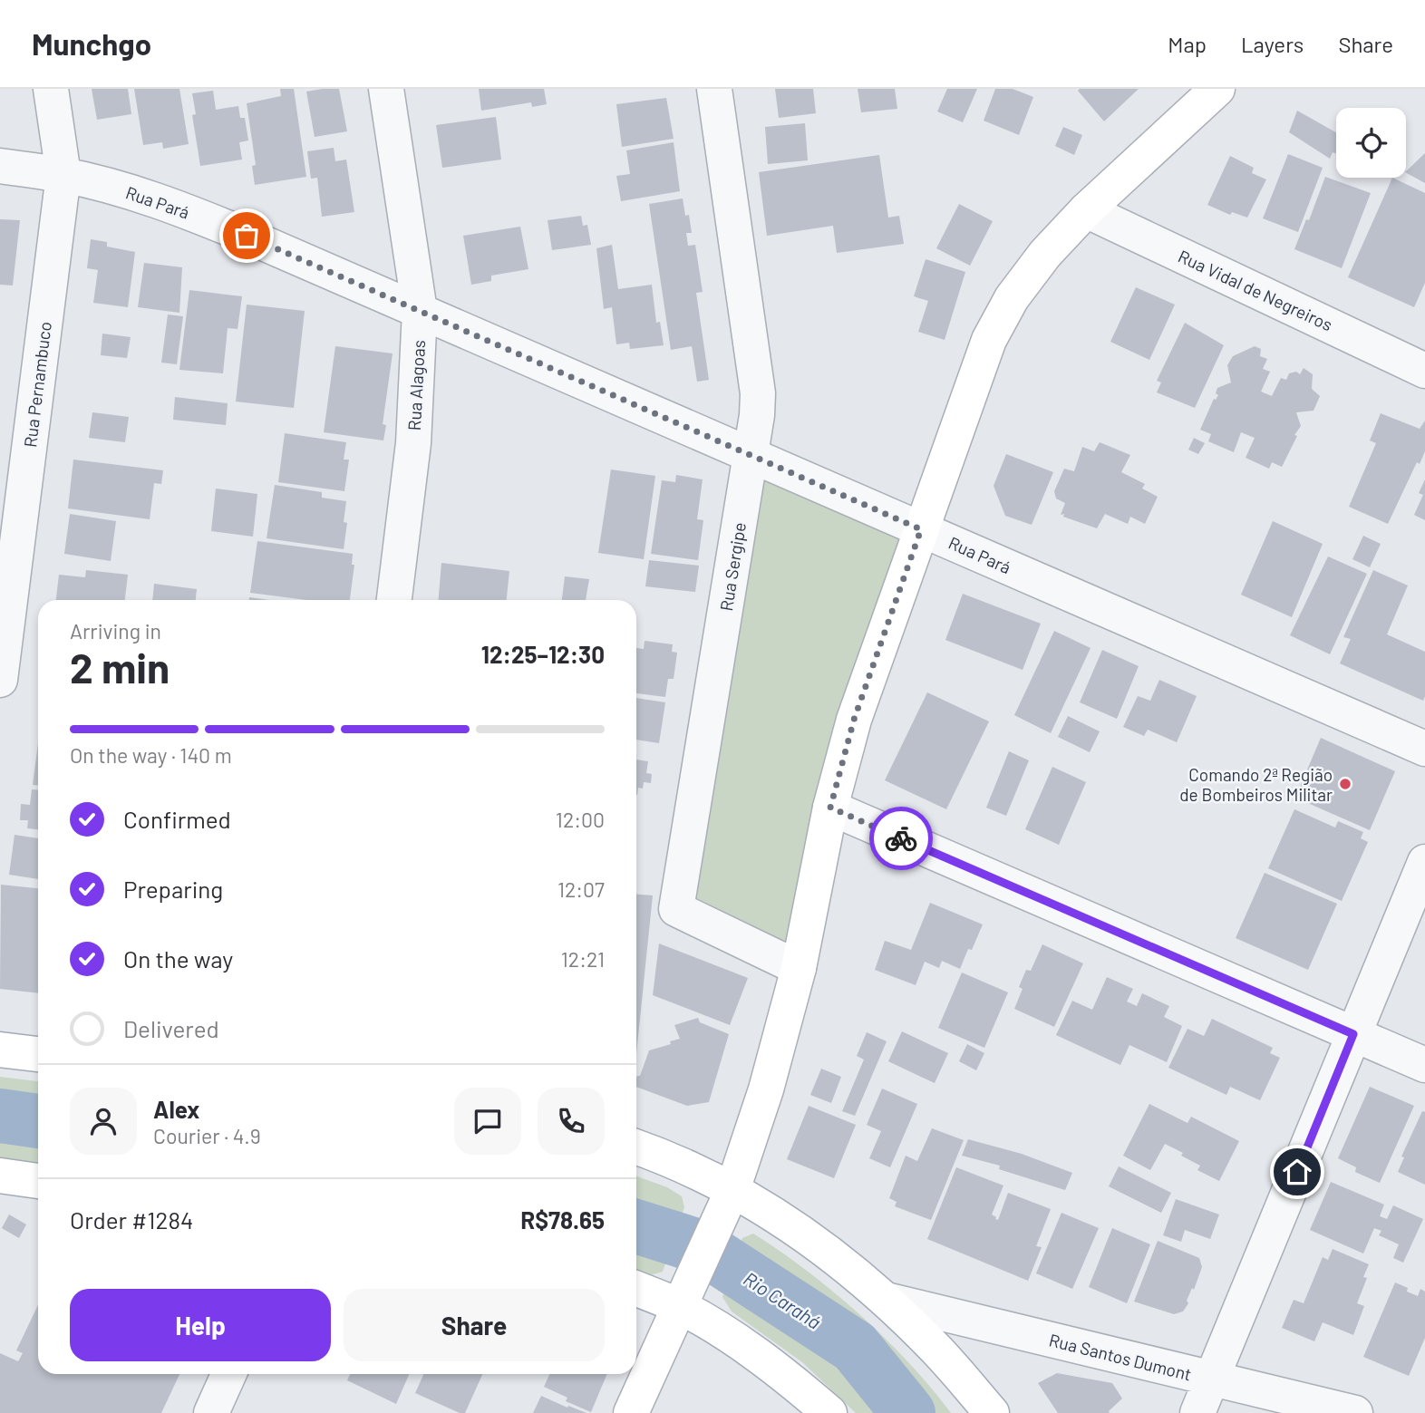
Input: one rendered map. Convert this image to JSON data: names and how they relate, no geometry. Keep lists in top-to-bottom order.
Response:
{
  "streets": {
    "street": [
      "Rua Pará",
      "Rua Vidal de Negreiros",
      "Rua Pernambuco",
      "Rua Alagoas",
      "Rua Sergipe",
      "Rua Santos Dumont"
    ]
  },
  "crossings": [
    ["Rua Pará", "Rua Pernambuco"],
    ["Rua Pará", "Rua Alagoas"],
    ["Rua Pará", "Rua Sergipe"]
  ],
  "water": ["Rio Carahá"],
  "places": ["Comando 2ª Região de Bombeiros Militar"],
  "page": {
    "header": "Munchgo",
    "nav": ["Map", "Layers", "Share"],
    "heading": ["2 min", "Arriving in", "12:25–12:30"],
    "panel": [
      "Alex",
      "Courier · 4.9",
      "Order #1284",
      "R$78.65"
    ],
    "bar": "On the way · 140 m",
    "list": [
      ["Confirmed", "12:00"],
      ["Preparing", "12:07"],
      ["On the way", "12:21"],
      "Delivered"
    ],
    "buttons": ["Help", "Share"]
  }
}
